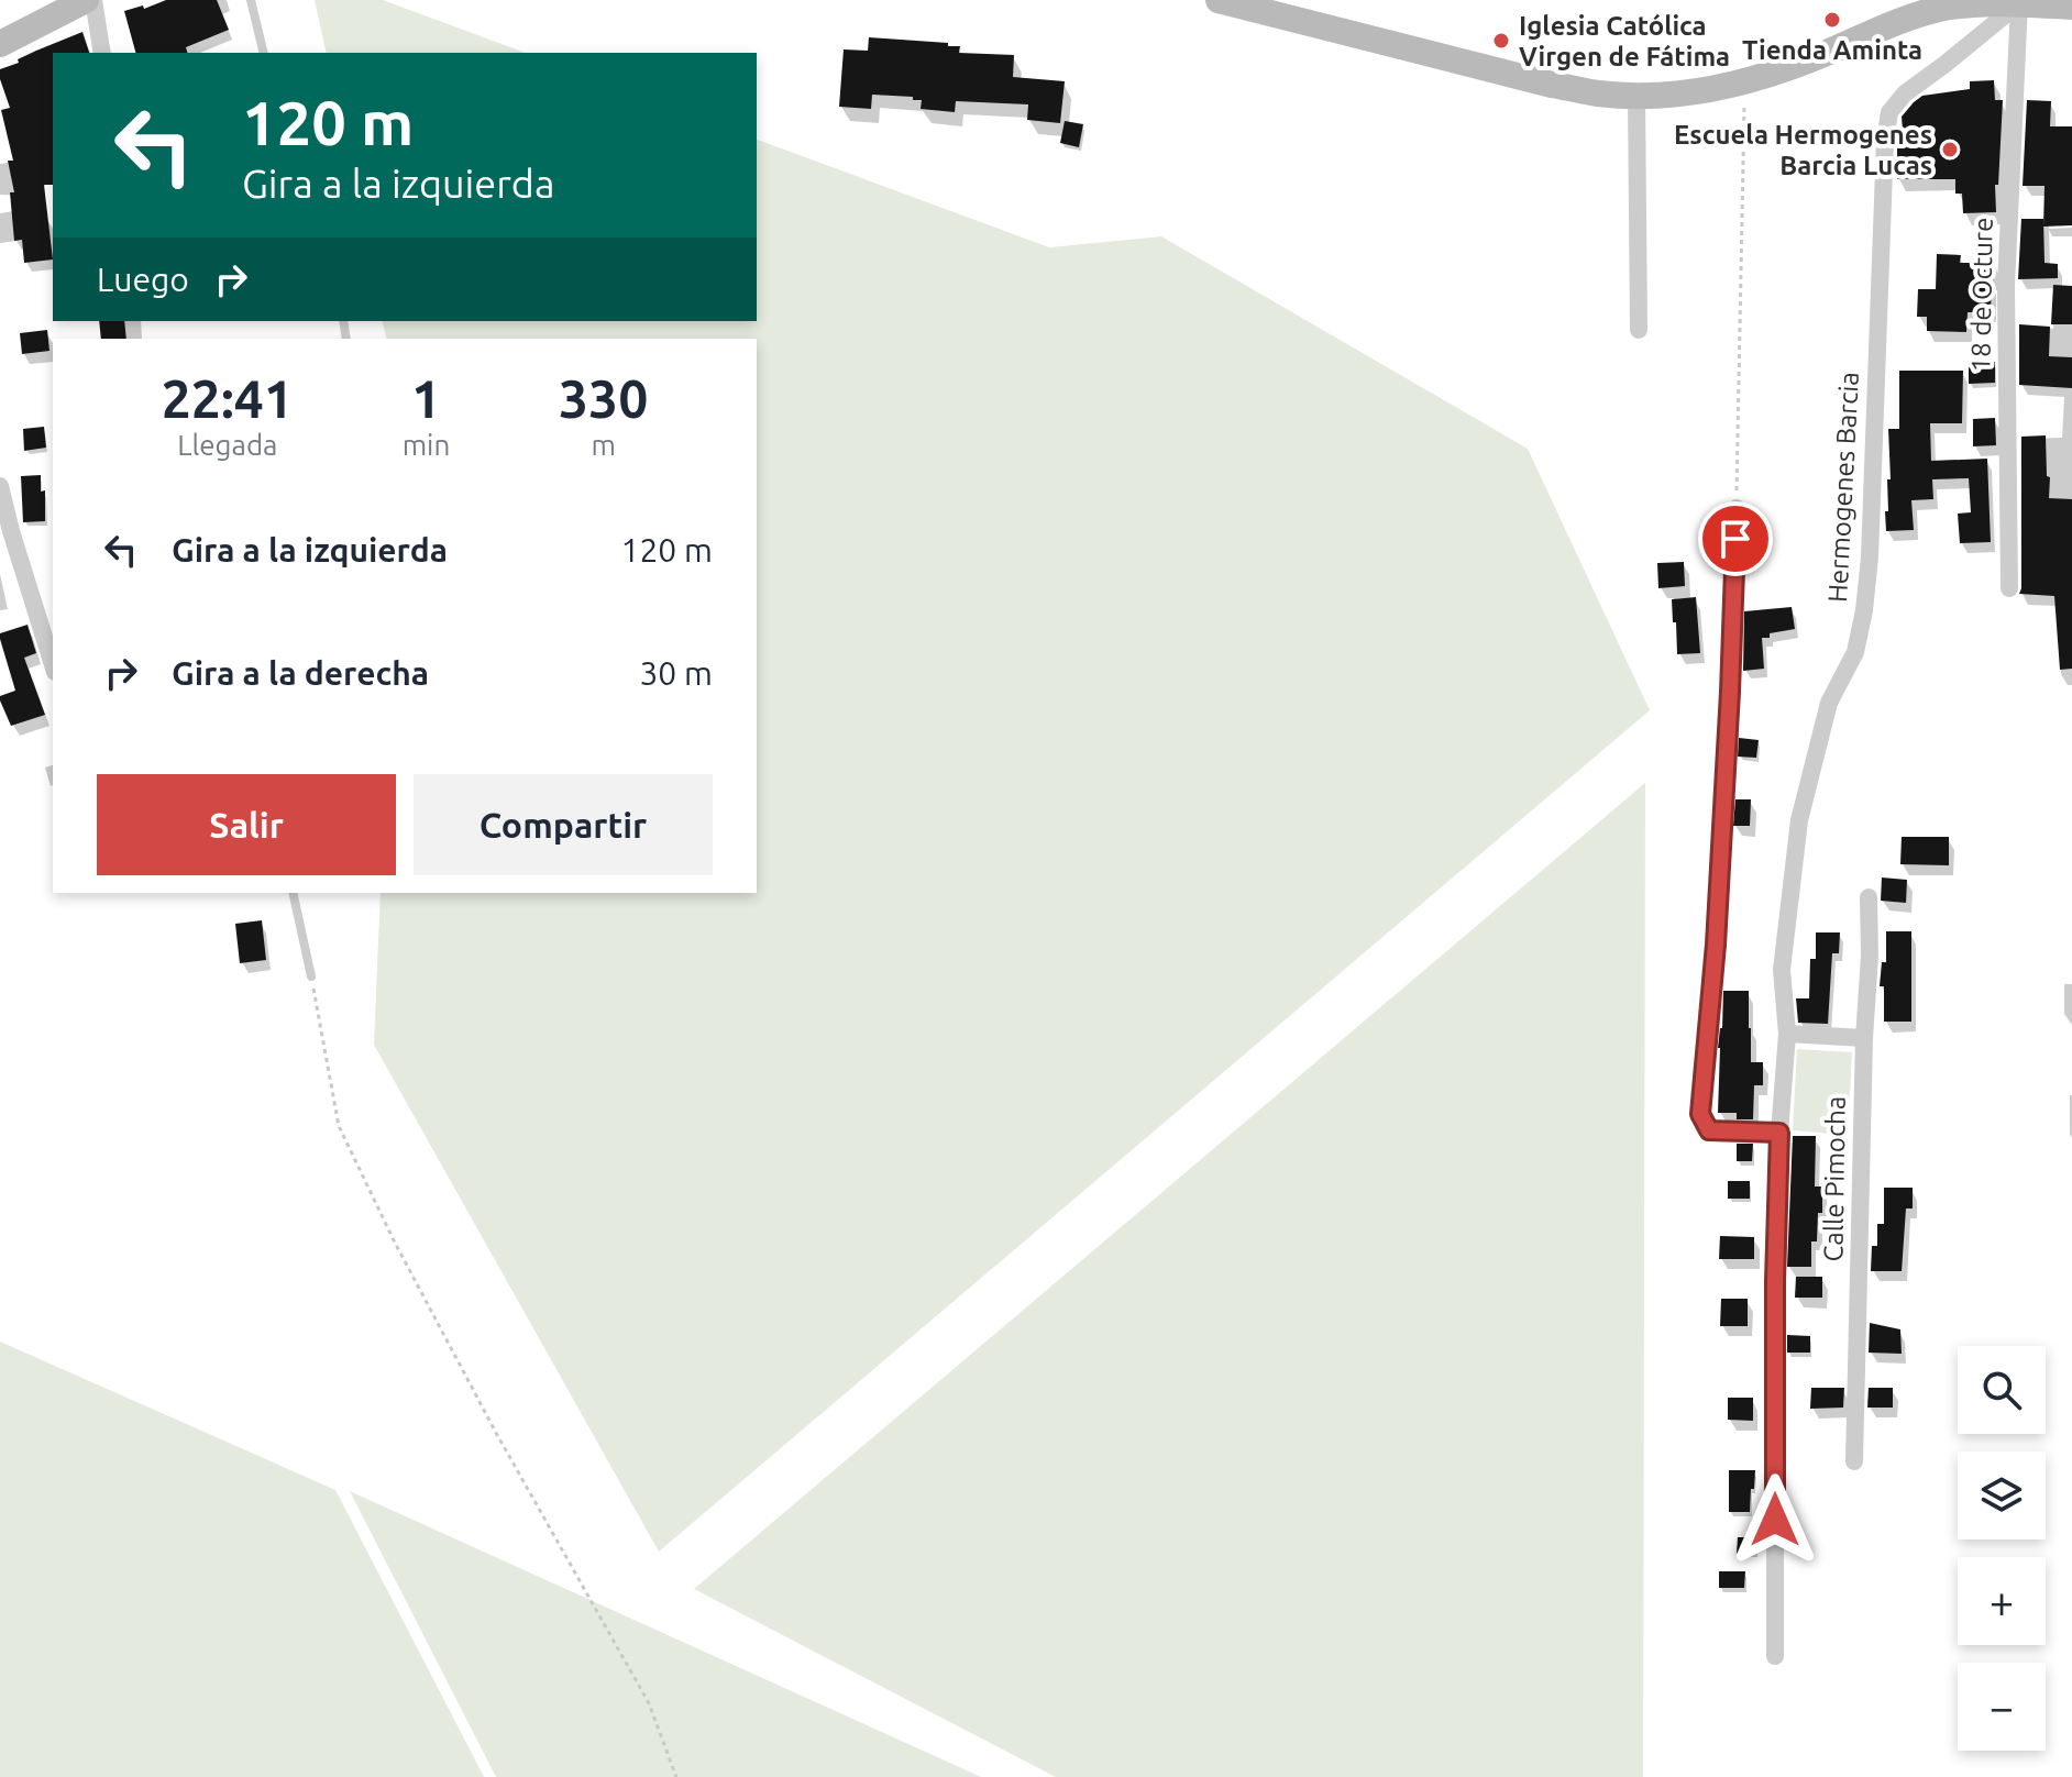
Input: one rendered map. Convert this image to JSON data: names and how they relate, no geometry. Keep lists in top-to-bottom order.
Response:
{
  "streets": {
    "street": ["18 de Octure", "Hermogenes Barcia", "Calle Pimocha"]
  },
  "crossings": [
    ["18 de Octure", "Hermogenes Barcia"]
  ],
  "places": ["Tienda Aminta", "Iglesia Católica Virgen de Fátima", "Escuela Hermogenes Barcia Lucas"],
  "page": {
    "turn": ["120 m", "Gira a la izquierda"],
    "then": "Luego",
    "eta": [
      "22:41",
      "Llegada",
      "1",
      "min",
      "330",
      "m"
    ],
    "list": [
      {
        "name": "Gira a la izquierda",
        "value": "120 m"
      },
      {
        "name": "Gira a la derecha",
        "value": "30 m"
      }
    ],
    "buttons": ["Salir", "Compartir"],
    "map_buttons": ["+", "−"]
  }
}
